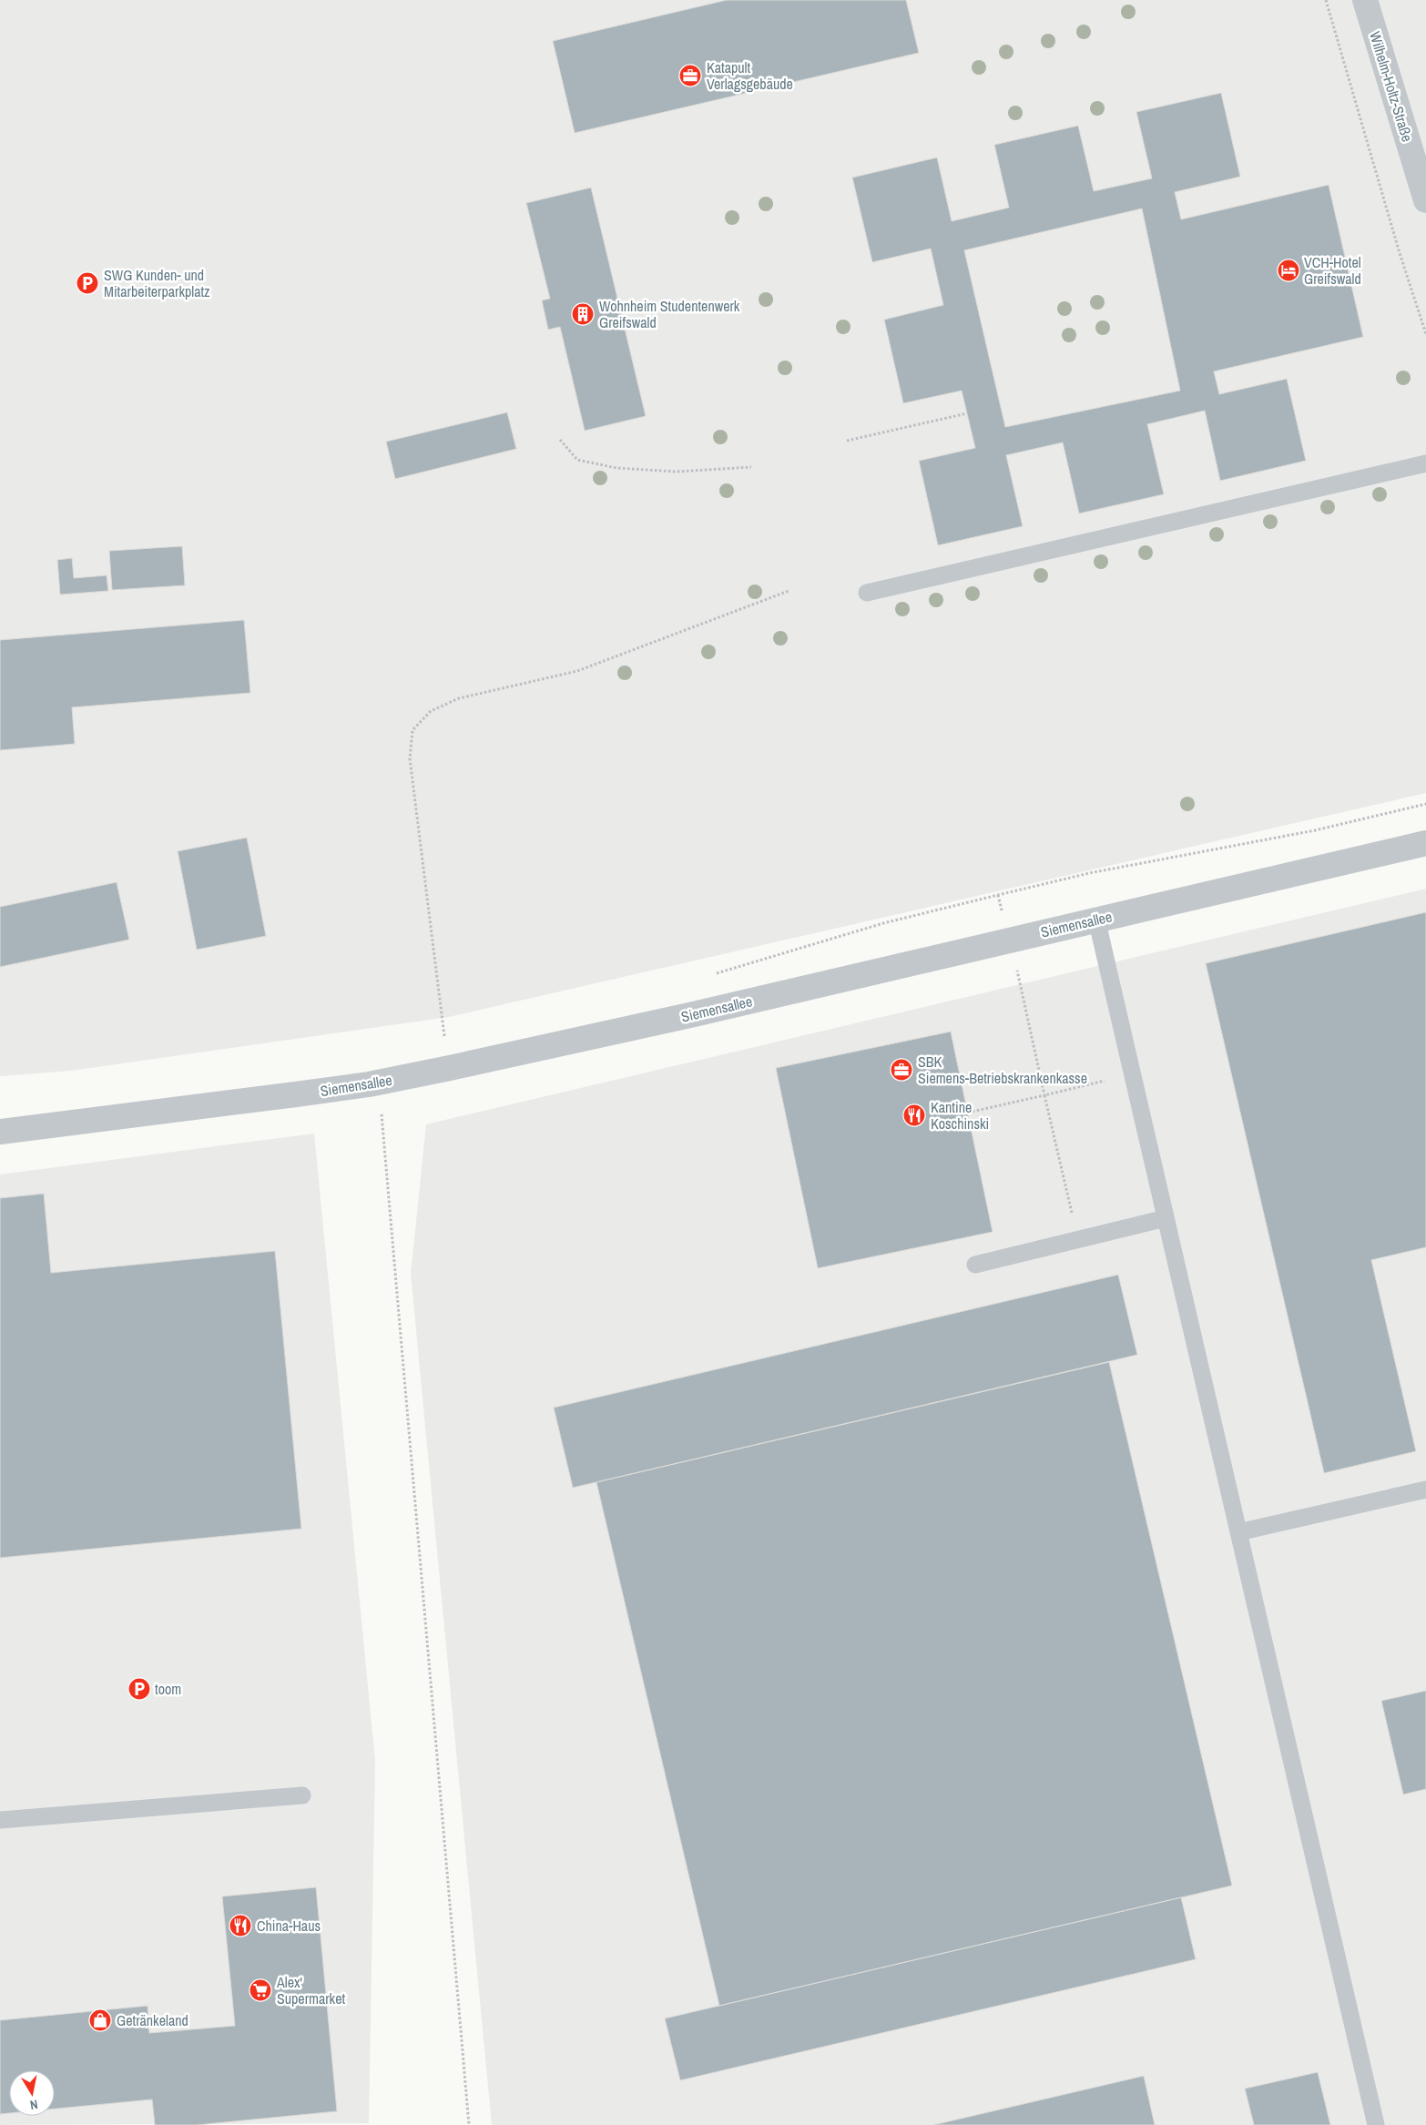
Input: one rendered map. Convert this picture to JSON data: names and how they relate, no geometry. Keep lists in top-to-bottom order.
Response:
{
  "streets": {
    "street": ["Wilhelm-Holtz-Straße", "Siemensallee"]
  },
  "places": {
    "office": ["Katapult Verlagsgebäude", "SBK Siemens-Betriebskrankenkasse"],
    "hotel": ["VCH-Hotel Greifswald"],
    "parking": ["SWG Kunden- und Mitarbeiterparkplatz", "toom"],
    "building": ["Wohnheim Studentenwerk Greifswald"],
    "restaurant": ["Kantine Koschinski", "China-Haus"],
    "supermarket": ["Alex' Supermarket"],
    "shop": ["Getränkeland"]
  },
  "north": "bottom"
}
